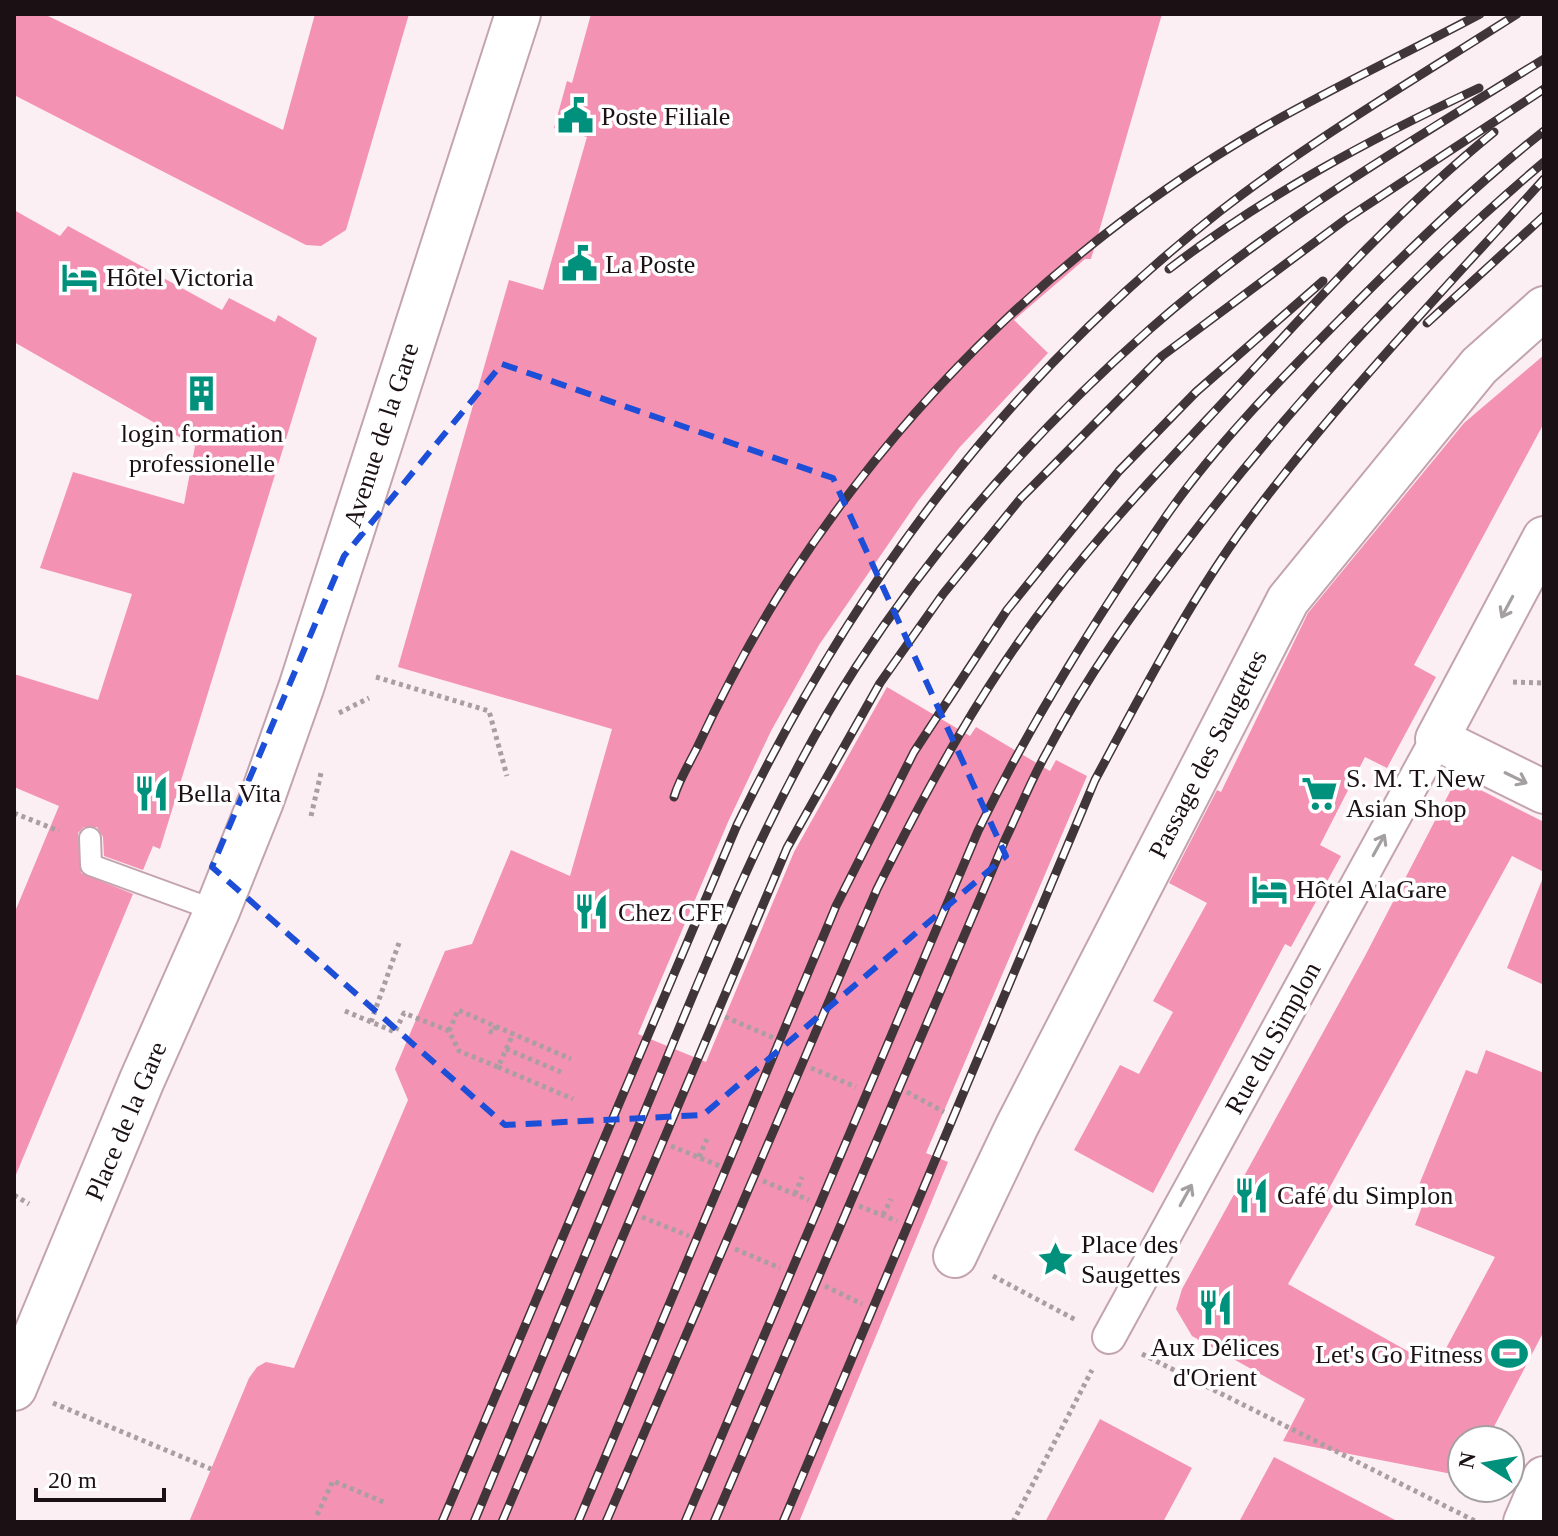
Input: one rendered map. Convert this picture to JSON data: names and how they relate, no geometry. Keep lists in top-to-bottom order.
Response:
{
  "streets": {
    "main road": ["Avenue de la Gare", "Place de la Gare"],
    "street": ["Passage des Saugettes", "Rue du Simplon"]
  },
  "crossings": [
    ["Avenue de la Gare", "Place de la Gare"]
  ],
  "places": {
    "public building": ["Poste Filiale", "La Poste"],
    "hotel": ["Hôtel Victoria", "Hôtel AlaGare"],
    "building": ["login formation professionelle"],
    "restaurant": [
      "Bella Vita",
      "Chez CFF",
      "Café du Simplon",
      "Aux Délices d'Orient"
    ],
    "supermarket": ["S. M. T. New Asian Shop"],
    "place": ["Place des Saugettes"],
    "sports": ["Let's Go Fitness"]
  },
  "scale_bar": "20 m",
  "north": "left"
}
